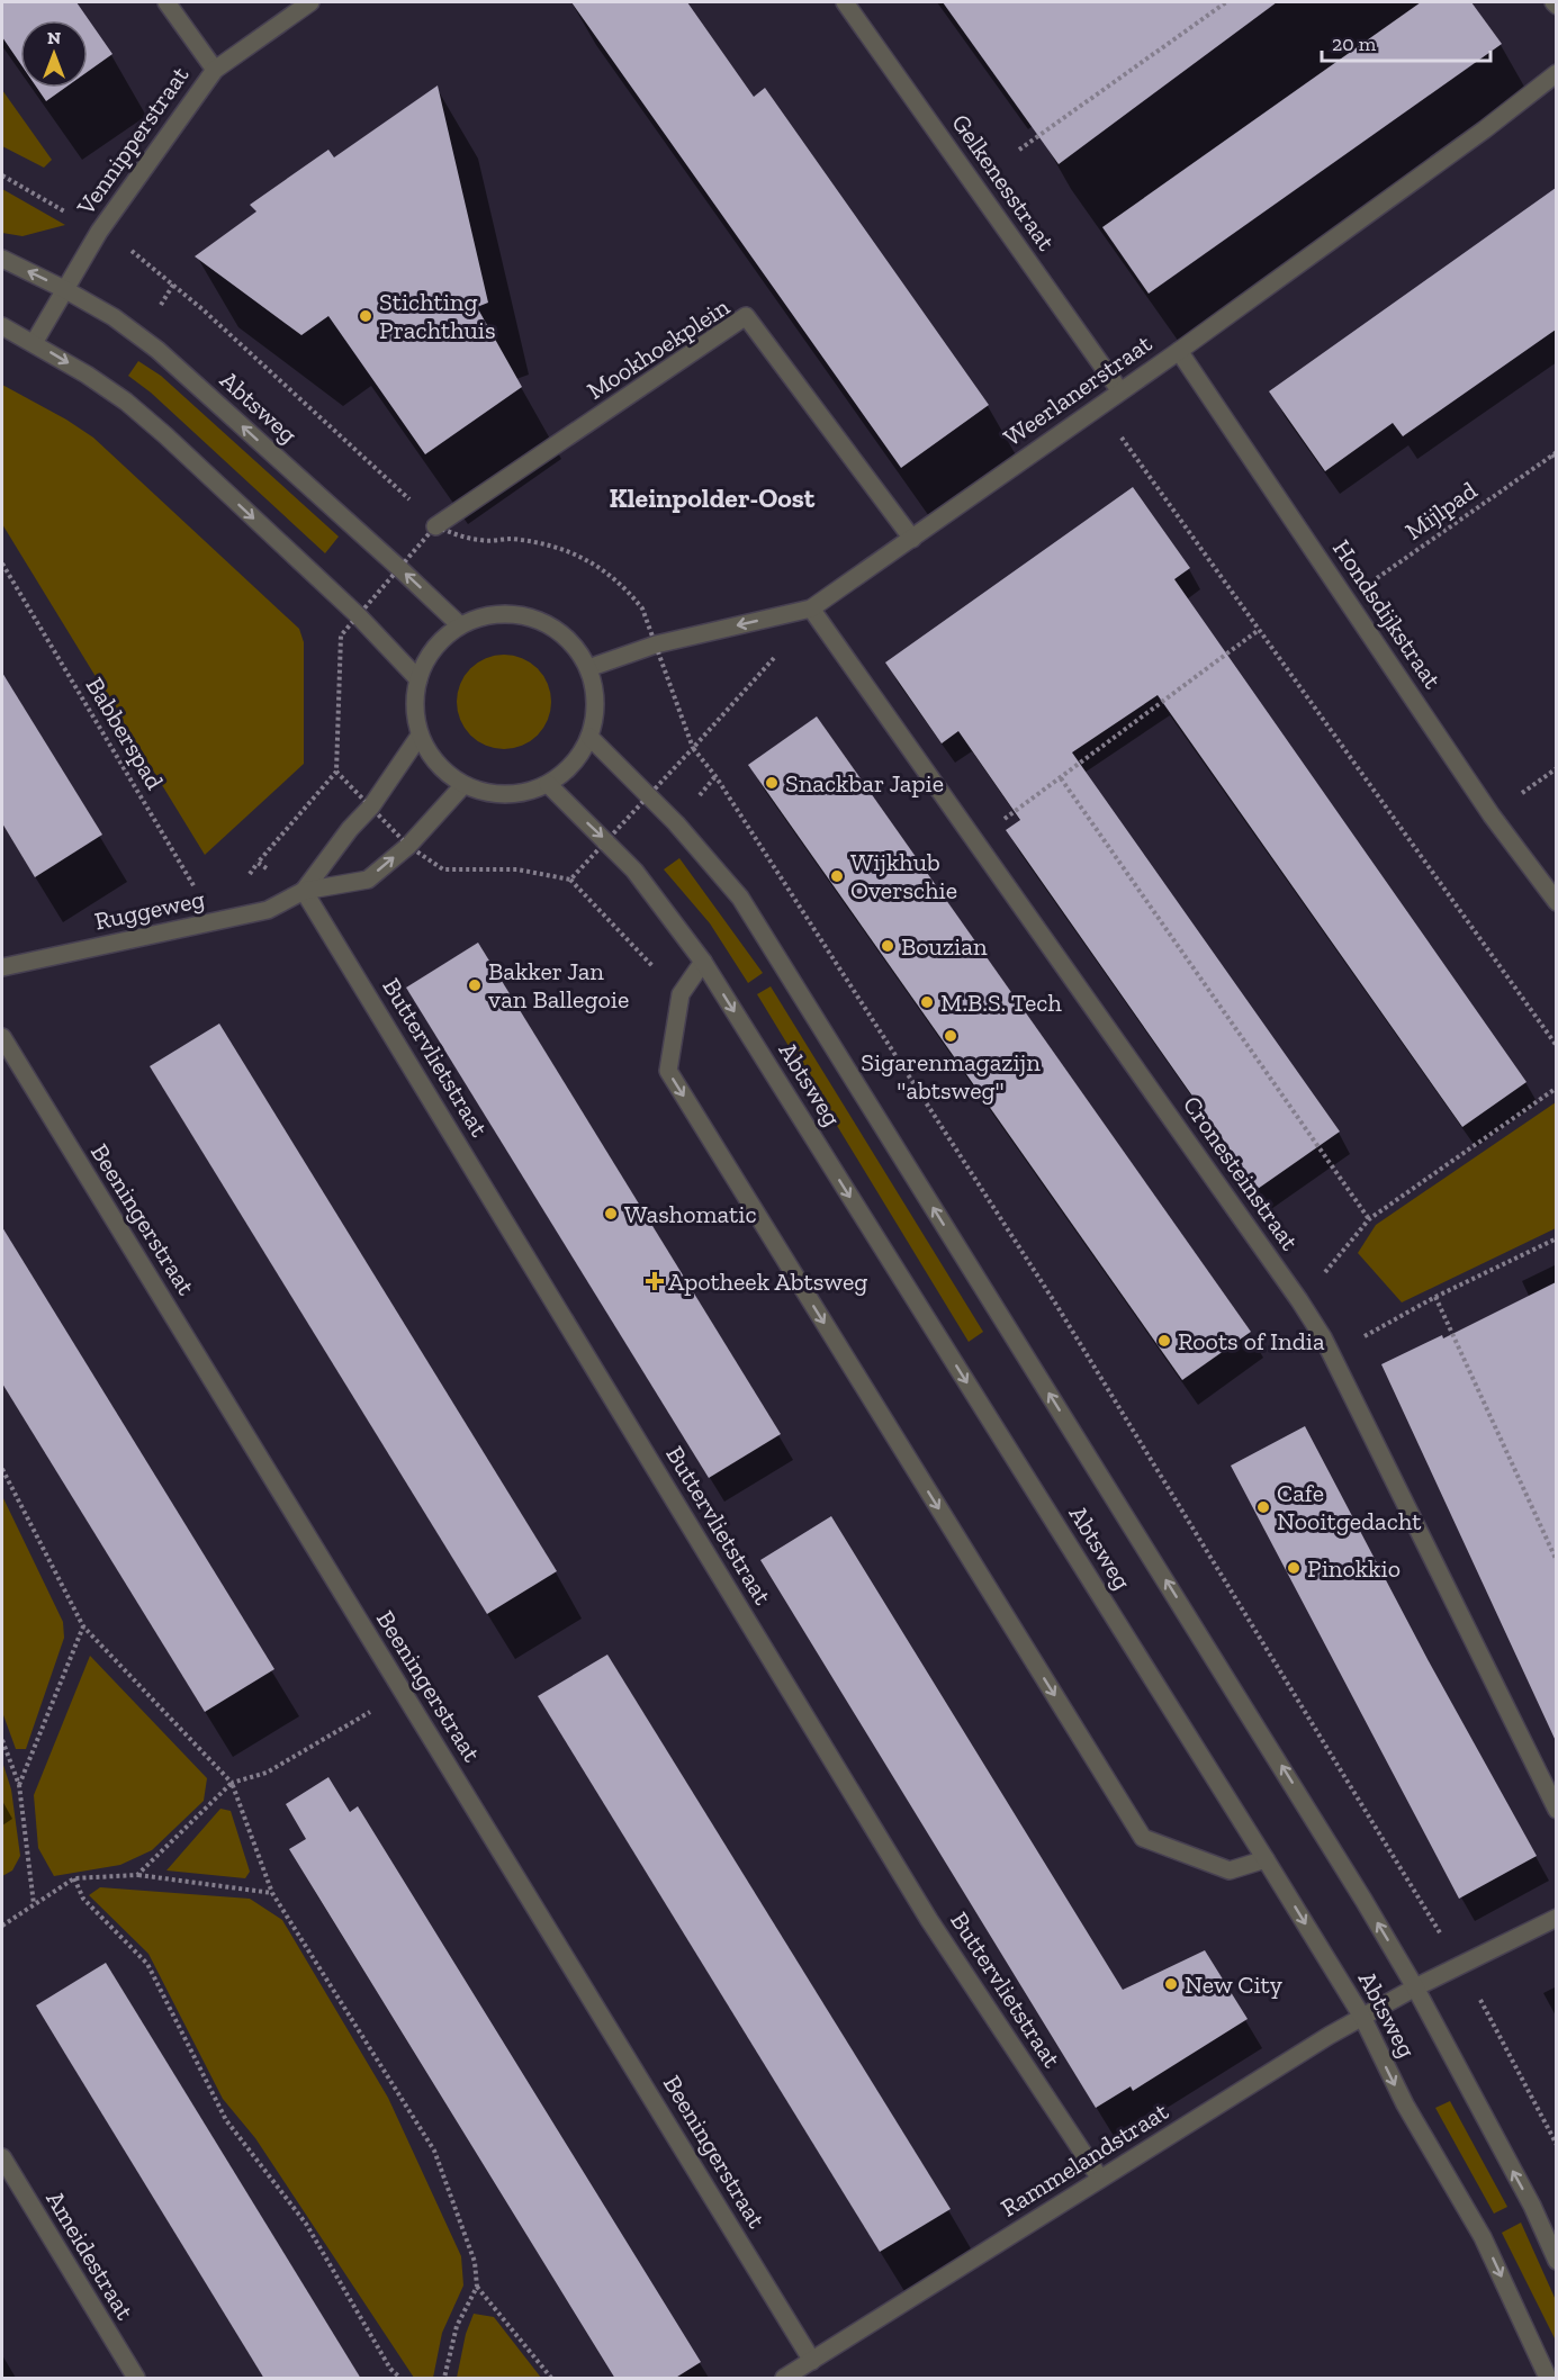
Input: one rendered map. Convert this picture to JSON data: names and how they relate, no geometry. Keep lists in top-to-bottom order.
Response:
{
  "streets": {
    "street": [
      "Vennipperstraat",
      "Gelkenesstraat",
      "Mookhoekplein",
      "Weerlanerstraat",
      "Abtsweg",
      "Hondsdijkstraat",
      "Ruggeweg",
      "Buttervlietstraat",
      "Cronesteinstraat",
      "Beeningerstraat",
      "Rammelandstraat",
      "Ameidestraat"
    ],
    "path": ["Mijlpad", "Babberspad"]
  },
  "crossings": [
    ["Vennipperstraat", "Abtsweg"],
    ["Gelkenesstraat", "Weerlanerstraat"],
    ["Mookhoekplein", "Weerlanerstraat"],
    ["Weerlanerstraat", "Abtsweg"],
    ["Weerlanerstraat", "Hondsdijkstraat"],
    ["Weerlanerstraat", "Ruggeweg"],
    ["Weerlanerstraat", "Cronesteinstraat"],
    ["Abtsweg", "Ruggeweg"],
    ["Abtsweg", "Rammelandstraat"],
    ["Mijlpad", "Hondsdijkstraat"],
    ["Babberspad", "Ruggeweg"],
    ["Ruggeweg", "Buttervlietstraat"],
    ["Buttervlietstraat", "Rammelandstraat"],
    ["Beeningerstraat", "Rammelandstraat"]
  ],
  "districts": ["Kleinpolder-Oost"],
  "places": {
    "other": [
      "Stichting Prachthuis",
      "Snackbar Japie",
      "Wijkhub Overschie",
      "Bouzian",
      "Bakker Jan van Ballegoie",
      "M.B.S. Tech",
      "Sigarenmagazijn \"abtsweg\"",
      "Washomatic",
      "Roots of India",
      "Cafe Nooitgedacht",
      "Pinokkio",
      "New City"
    ],
    "health": ["Apotheek Abtsweg"]
  },
  "scale_bar": "20 m",
  "north": "top"
}
